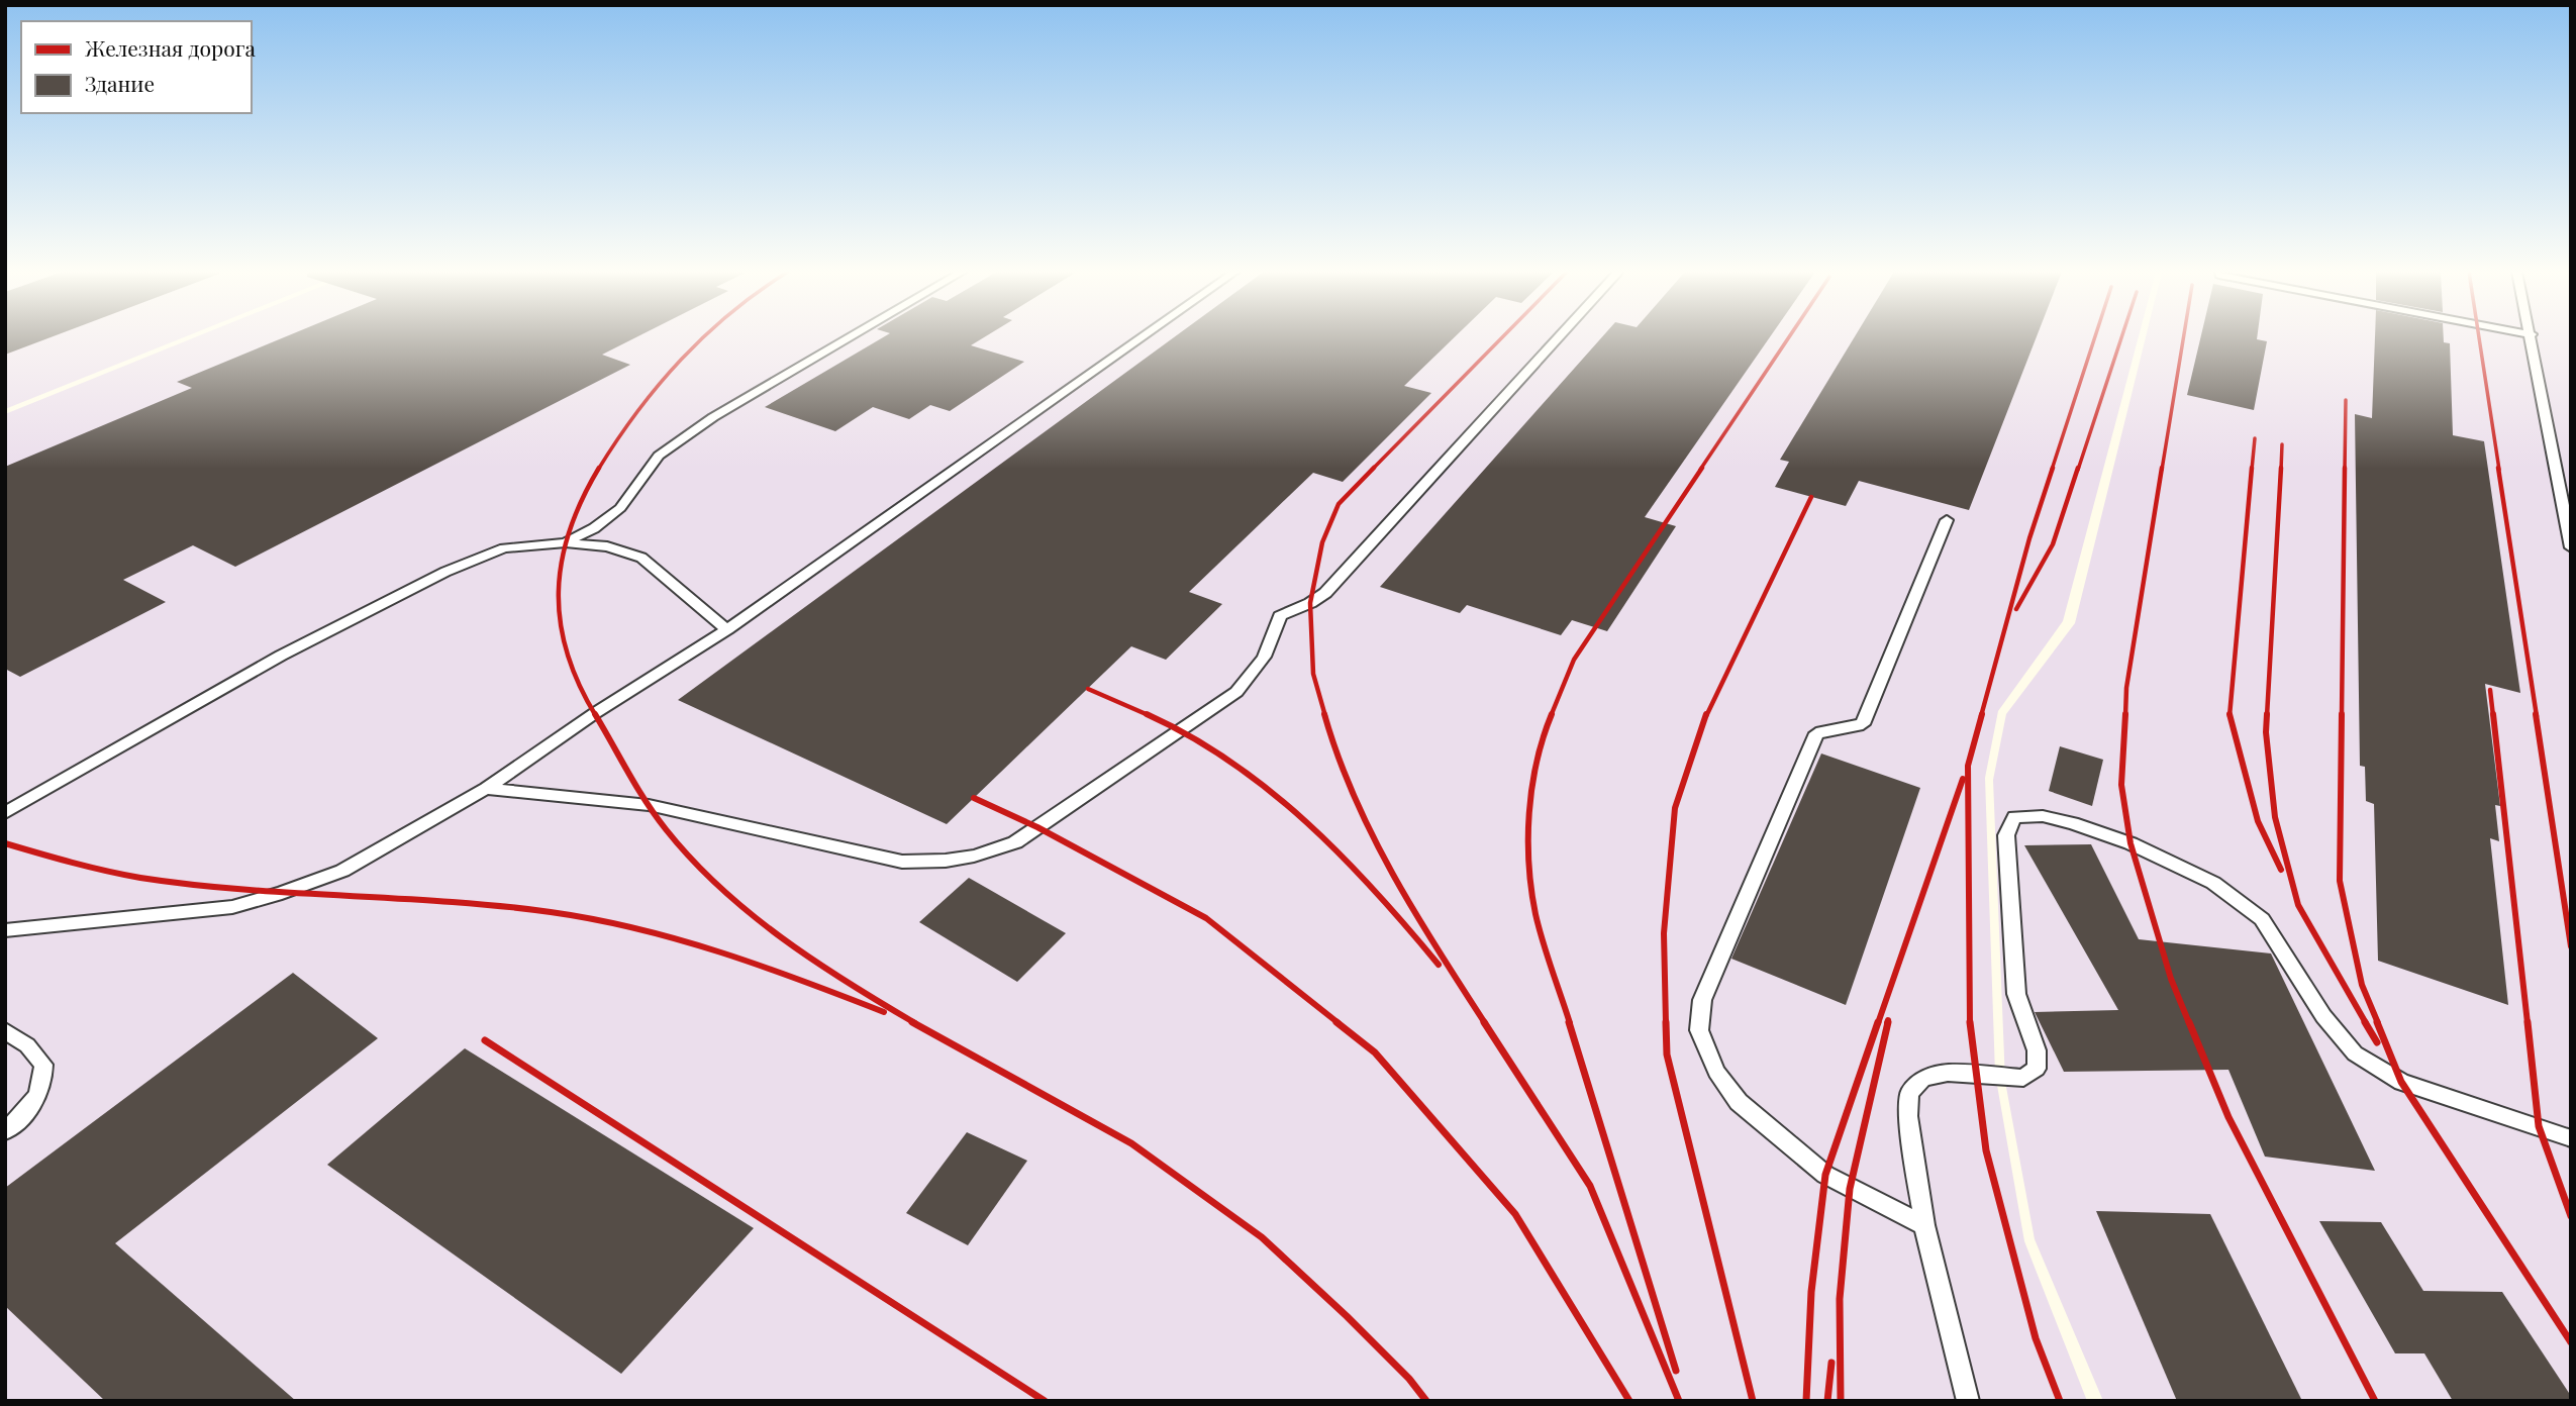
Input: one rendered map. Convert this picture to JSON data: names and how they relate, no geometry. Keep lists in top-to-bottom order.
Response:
{
  "legend": ["Железная дорога", "Здание"]
}
